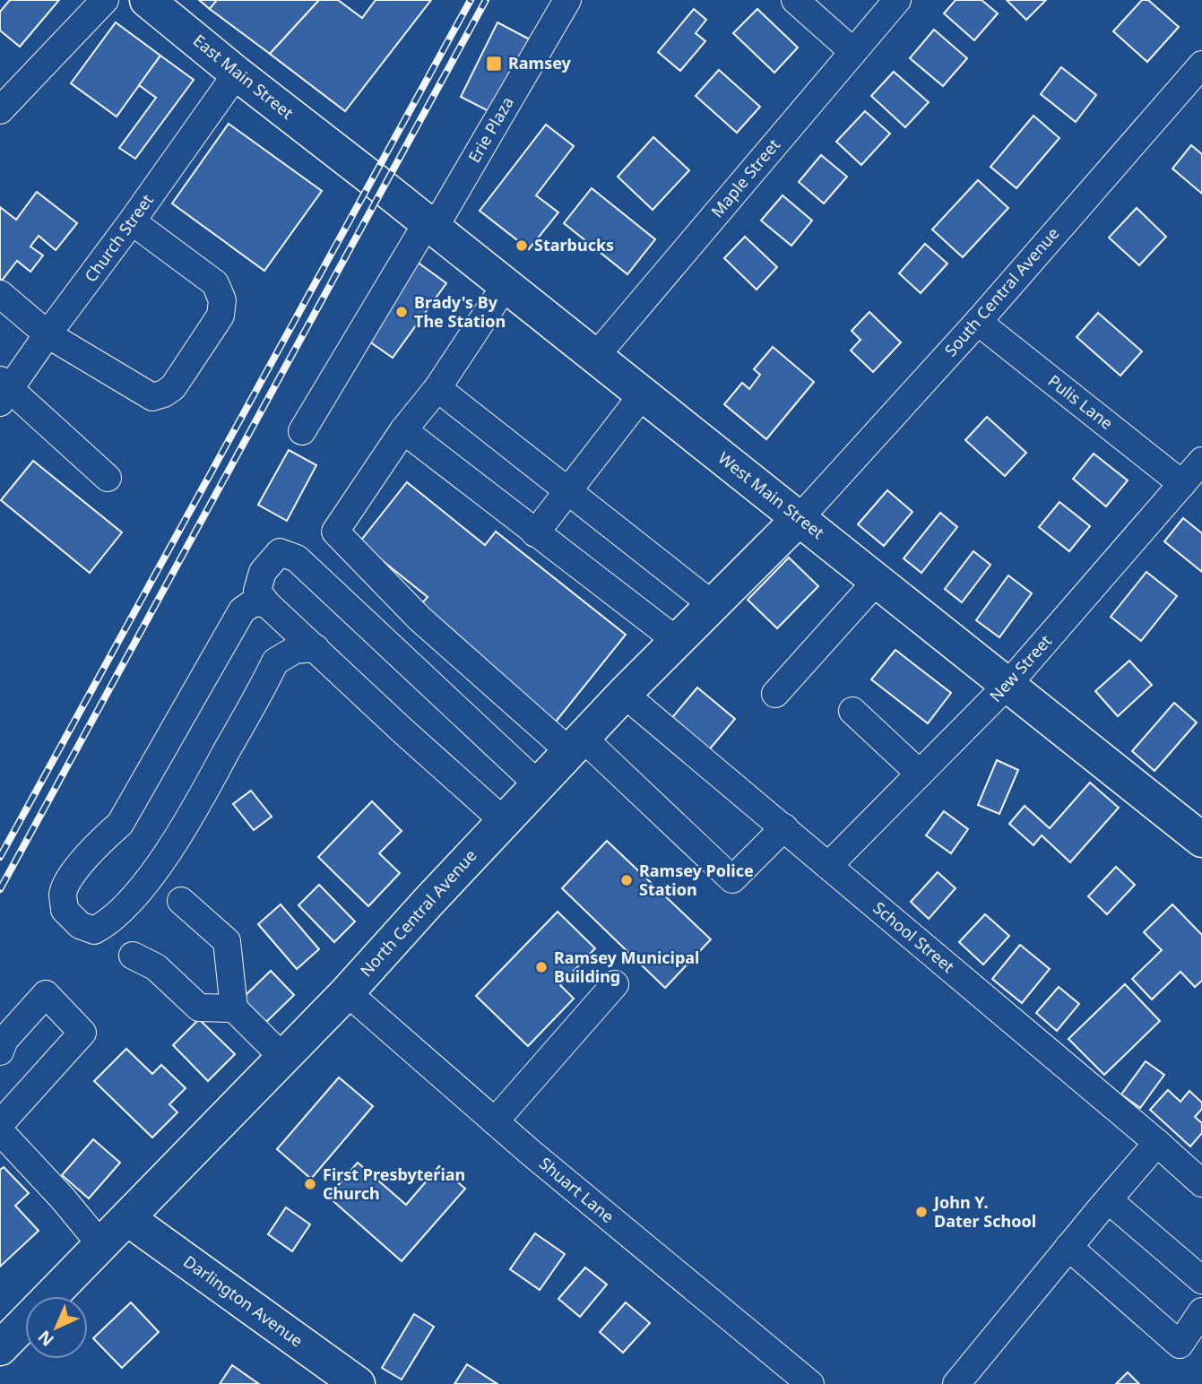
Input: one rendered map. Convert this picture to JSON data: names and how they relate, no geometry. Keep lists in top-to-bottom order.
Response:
{
  "streets": {
    "main road": [
      "East Main Street",
      "West Main Street",
      "North Central Avenue",
      "Darlington Avenue"
    ],
    "street": [
      "Erie Plaza",
      "Maple Street",
      "Church Street",
      "South Central Avenue",
      "Pulis Lane",
      "New Street",
      "School Street",
      "Shuart Lane"
    ]
  },
  "crossings": [
    ["East Main Street", "Church Street"],
    ["East Main Street", "West Main Street"],
    ["Erie Plaza", "West Main Street"],
    ["Maple Street", "West Main Street"],
    ["South Central Avenue", "Pulis Lane"],
    ["South Central Avenue", "West Main Street"],
    ["South Central Avenue", "North Central Avenue"],
    ["Pulis Lane", "New Street"],
    ["West Main Street", "New Street"],
    ["West Main Street", "North Central Avenue"],
    ["New Street", "School Street"],
    ["North Central Avenue", "School Street"],
    ["North Central Avenue", "Shuart Lane"],
    ["North Central Avenue", "Darlington Avenue"]
  ],
  "places": {
    "transit": ["Ramsey"],
    "other": [
      "Starbucks",
      "Brady's By The Station",
      "Ramsey Police Station",
      "Ramsey Municipal Building",
      "First Presbyterian Church",
      "John Y. Dater School"
    ]
  },
  "north": "bottom left"
}
